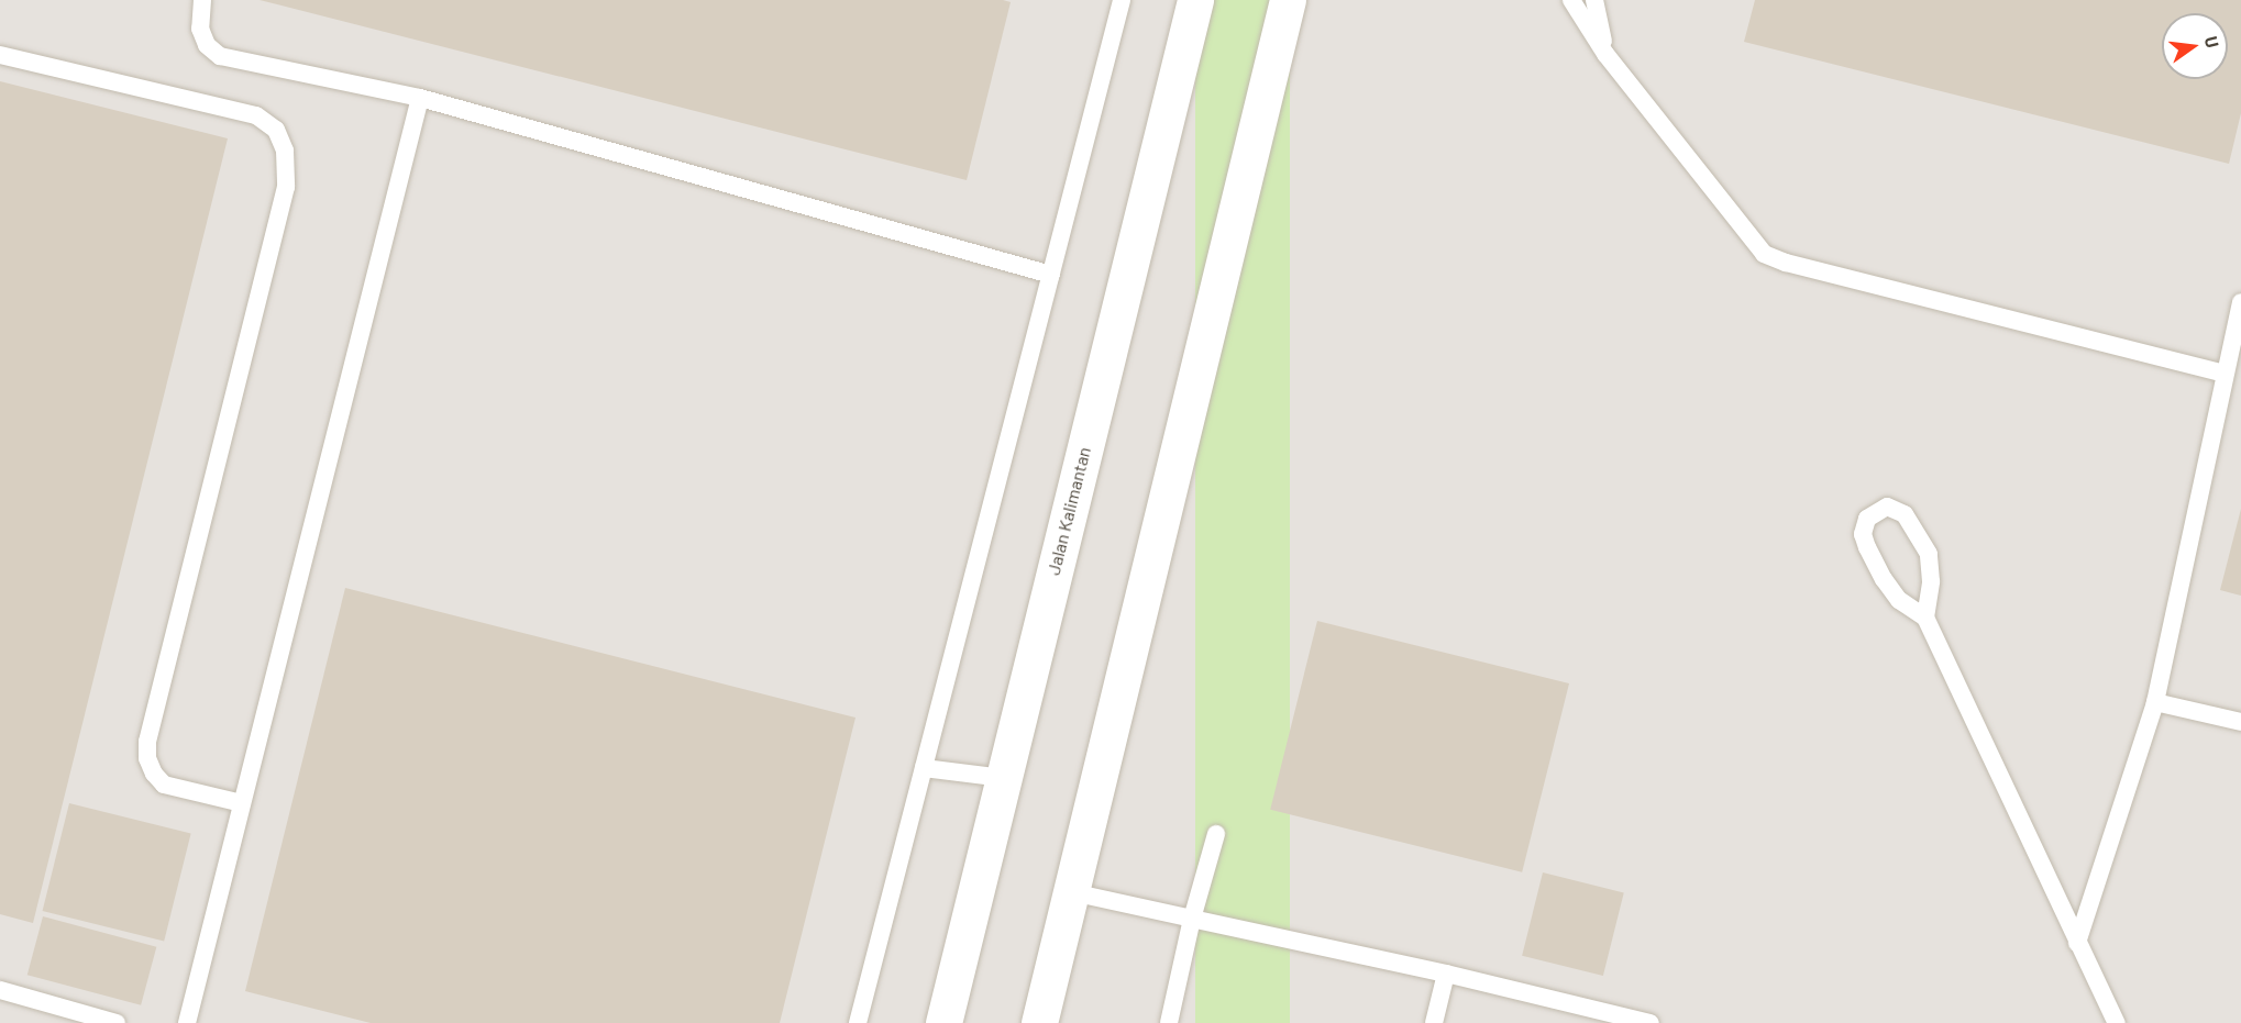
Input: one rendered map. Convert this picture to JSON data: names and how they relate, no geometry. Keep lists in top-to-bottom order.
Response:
{
  "streets": {
    "street": ["Jalan Kalimantan"]
  },
  "north": "right"
}
